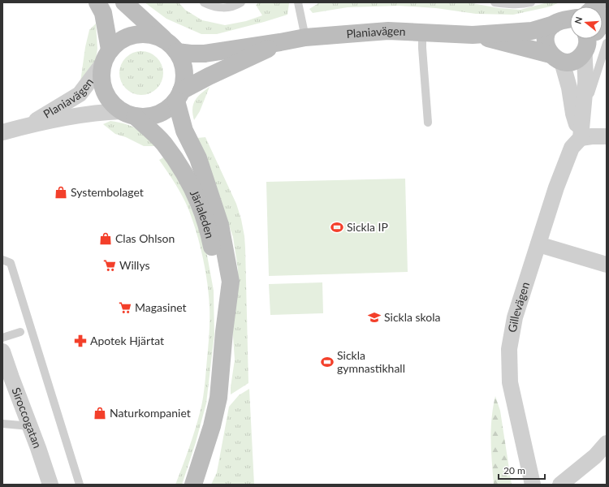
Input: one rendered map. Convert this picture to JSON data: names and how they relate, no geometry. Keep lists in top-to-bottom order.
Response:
{
  "streets": {
    "main road": ["Planiavägen", "Järlaleden"],
    "street": ["Gillevägen", "Siroccogatan"]
  },
  "crossings": [
    ["Planiavägen", "Järlaleden"]
  ],
  "places": {
    "shop": ["Systembolaget", "Clas Ohlson", "Naturkompaniet"],
    "sports": ["Sickla IP", "Sickla gymnastikhall"],
    "supermarket": ["Willys", "Magasinet"],
    "school or university": ["Sickla skola"],
    "pharmacy": ["Apotek Hjärtat"]
  },
  "scale_bar": "20 m",
  "north": "left"
}
